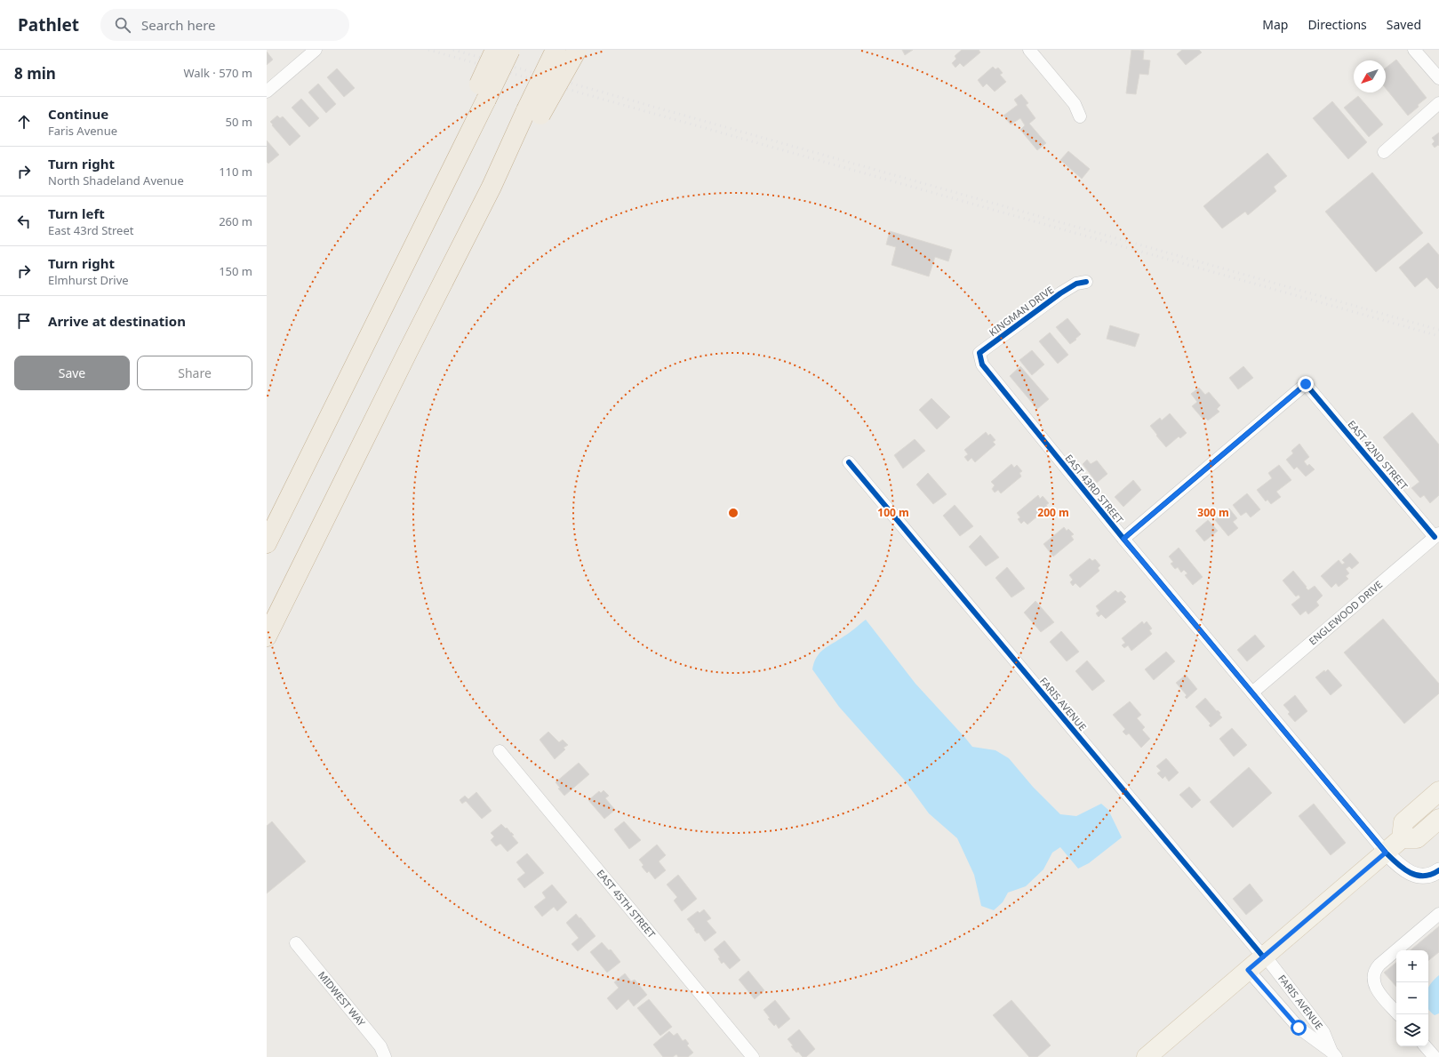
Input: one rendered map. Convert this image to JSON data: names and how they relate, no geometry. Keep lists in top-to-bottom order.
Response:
{
  "streets": {
    "street": [
      "KINGMAN DRIVE",
      "EAST 42ND STREET",
      "EAST 43RD STREET",
      "ENGLEWOOD DRIVE",
      "FARIS AVENUE",
      "EAST 45TH STREET",
      "MIDWEST WAY"
    ]
  },
  "crossings": [
    ["KINGMAN DRIVE", "EAST 43RD STREET"],
    ["EAST 42ND STREET", "EAST 43RD STREET"],
    ["EAST 42ND STREET", "ENGLEWOOD DRIVE"],
    ["EAST 43RD STREET", "ENGLEWOOD DRIVE"]
  ],
  "north": "bottom left",
  "page": {
    "header": "Pathlet",
    "search": "Search here",
    "nav": ["Map", "Directions", "Saved"],
    "heading": ["8 min", "Walk · 570 m"],
    "list": [
      ["Continue", "Faris Avenue", "50 m"],
      ["Turn right", "North Shadeland Avenue", "110 m"],
      ["Turn left", "East 43rd Street", "260 m"],
      ["Turn right", "Elmhurst Drive", "150 m"],
      "Arrive at destination"
    ],
    "buttons": ["Save", "Share"],
    "map_buttons": ["+", "−"]
  },
  "rings": ["100 m", "200 m", "300 m"]
}
